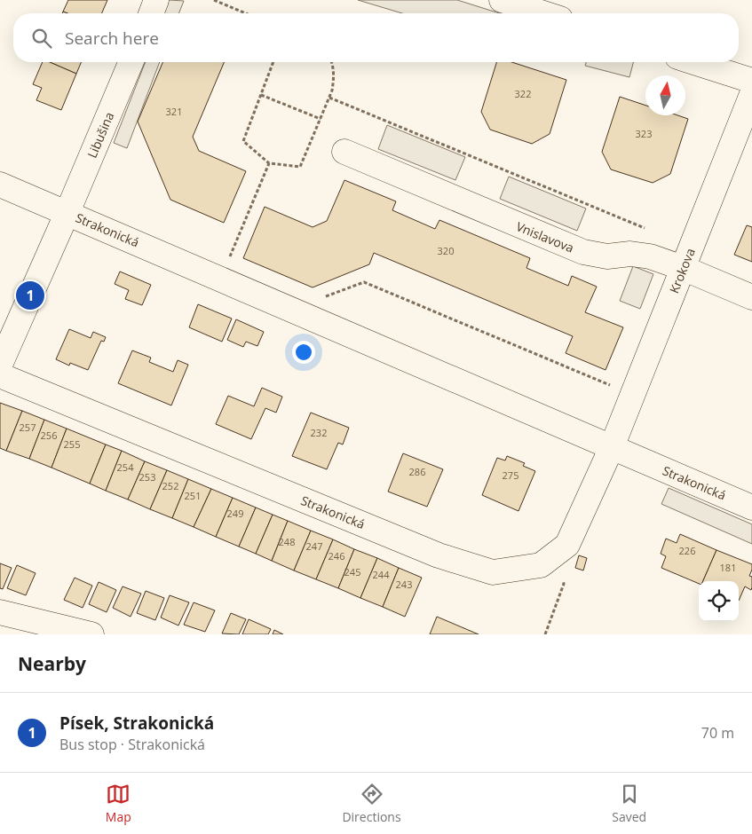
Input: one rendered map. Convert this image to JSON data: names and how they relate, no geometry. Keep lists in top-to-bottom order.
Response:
{
  "streets": {
    "street": [
      "Libušina",
      "Strakonická",
      "Vnislavova",
      "Krokova"
    ]
  },
  "crossings": [
    ["Libušina", "Strakonická"],
    ["Strakonická", "Krokova"],
    ["Vnislavova", "Krokova"]
  ],
  "house_numbers": [
    "322",
    "321",
    "323",
    "320",
    "257",
    "232",
    "256",
    "255",
    "254",
    "286",
    "275",
    "253",
    "252",
    "251",
    "249",
    "248",
    "247",
    "226",
    "246",
    "181",
    "245",
    "244",
    "243"
  ],
  "north": "top",
  "page": {
    "search": "Search here",
    "pins": "1",
    "heading": "Nearby",
    "list": [
      {
        "mark": "1",
        "name": "Písek, Strakonická",
        "note": "Bus stop · Strakonická",
        "value": "70 m"
      }
    ],
    "nav": ["Map", "Directions", "Saved"]
  }
}
